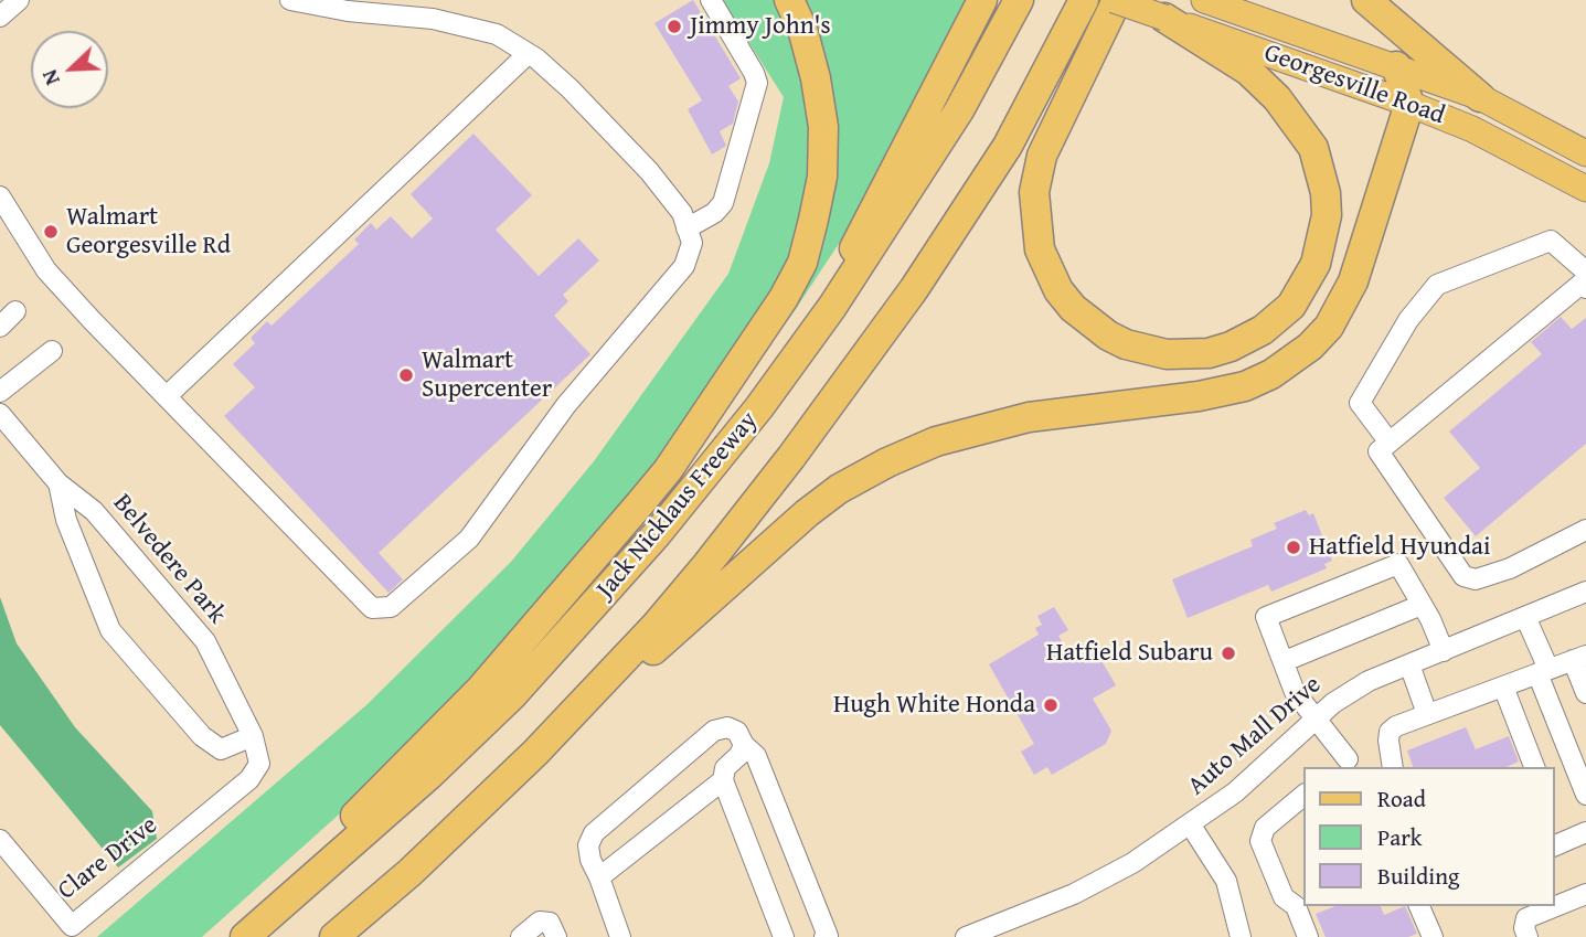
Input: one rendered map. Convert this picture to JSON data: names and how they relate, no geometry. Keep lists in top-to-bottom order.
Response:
{
  "streets": {
    "highway": ["Jack Nicklaus Freeway"],
    "main road": ["Georgesville Road"],
    "street": ["Belvedere Park", "Auto Mall Drive", "Clare Drive"]
  },
  "crossings": [
    ["Belvedere Park", "Clare Drive"]
  ],
  "places": [
    "Jimmy John's",
    "Walmart Georgesville Rd",
    "Walmart Supercenter",
    "Hatfield Hyundai",
    "Hatfield Subaru",
    "Hugh White Honda"
  ],
  "legend": ["Road", "Park", "Building"],
  "north": "bottom left"
}
